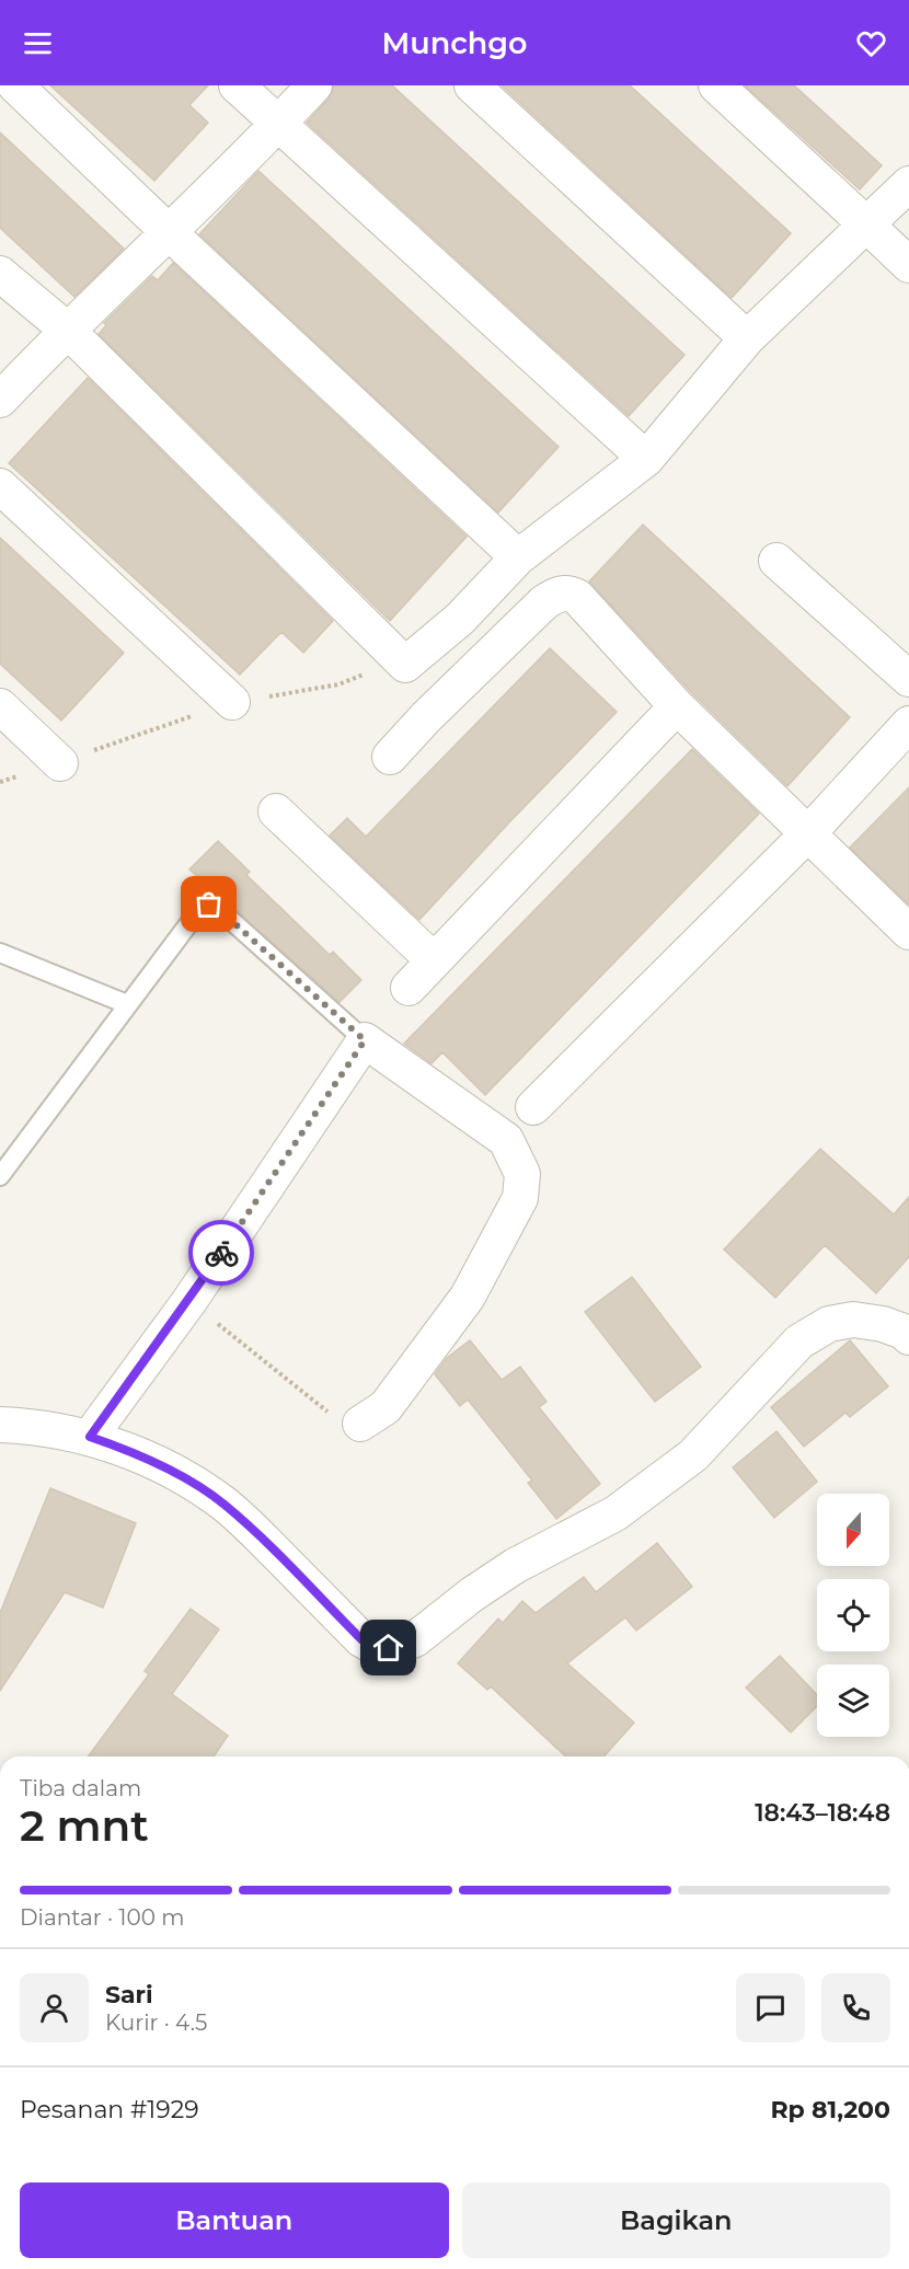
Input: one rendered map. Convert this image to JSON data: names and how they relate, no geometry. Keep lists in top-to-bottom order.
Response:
{
  "north": "bottom",
  "page": {
    "header": "Munchgo",
    "heading": ["2 mnt", "Tiba dalam", "18:43–18:48"],
    "panel": [
      "Sari",
      "Kurir · 4.5",
      "Pesanan #1929",
      "Rp 81,200"
    ],
    "bar": "Diantar · 100 m",
    "buttons": ["Bantuan", "Bagikan"]
  }
}
